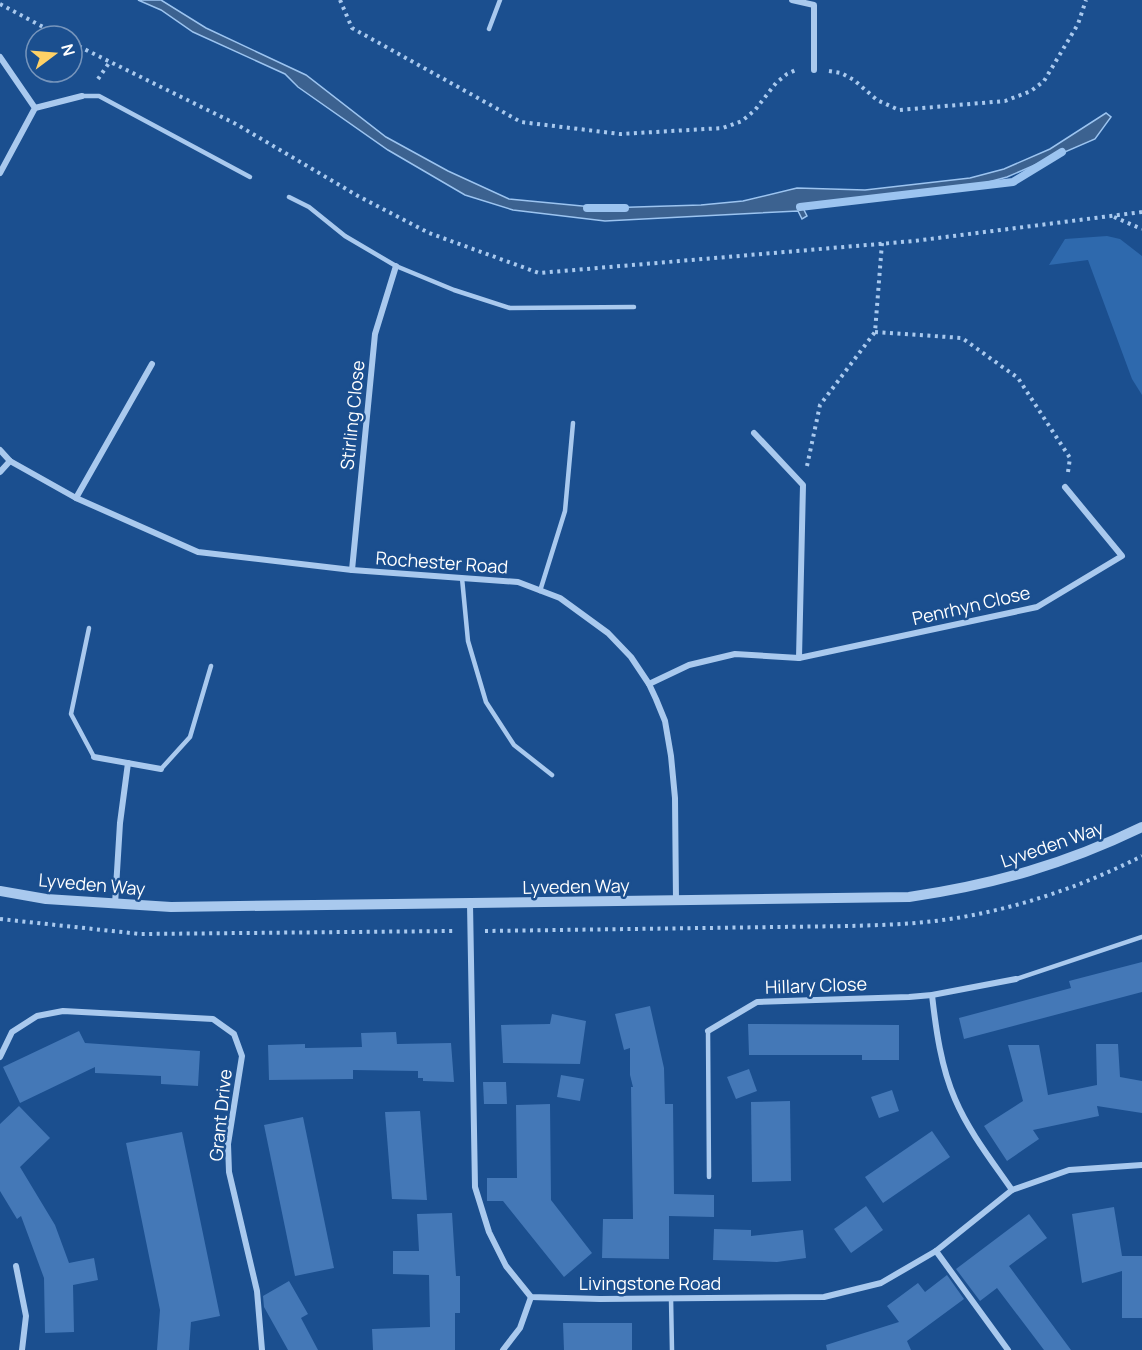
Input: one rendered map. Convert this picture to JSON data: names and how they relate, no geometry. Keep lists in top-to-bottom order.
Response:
{
  "streets": {
    "street": [
      "Stirling Close",
      "Rochester Road",
      "Penrhyn Close",
      "Lyveden Way",
      "Hillary Close",
      "Grant Drive",
      "Livingstone Road"
    ]
  },
  "crossings": [
    ["Stirling Close", "Rochester Road"],
    ["Rochester Road", "Penrhyn Close"],
    ["Rochester Road", "Lyveden Way"]
  ],
  "north": "right"
}
